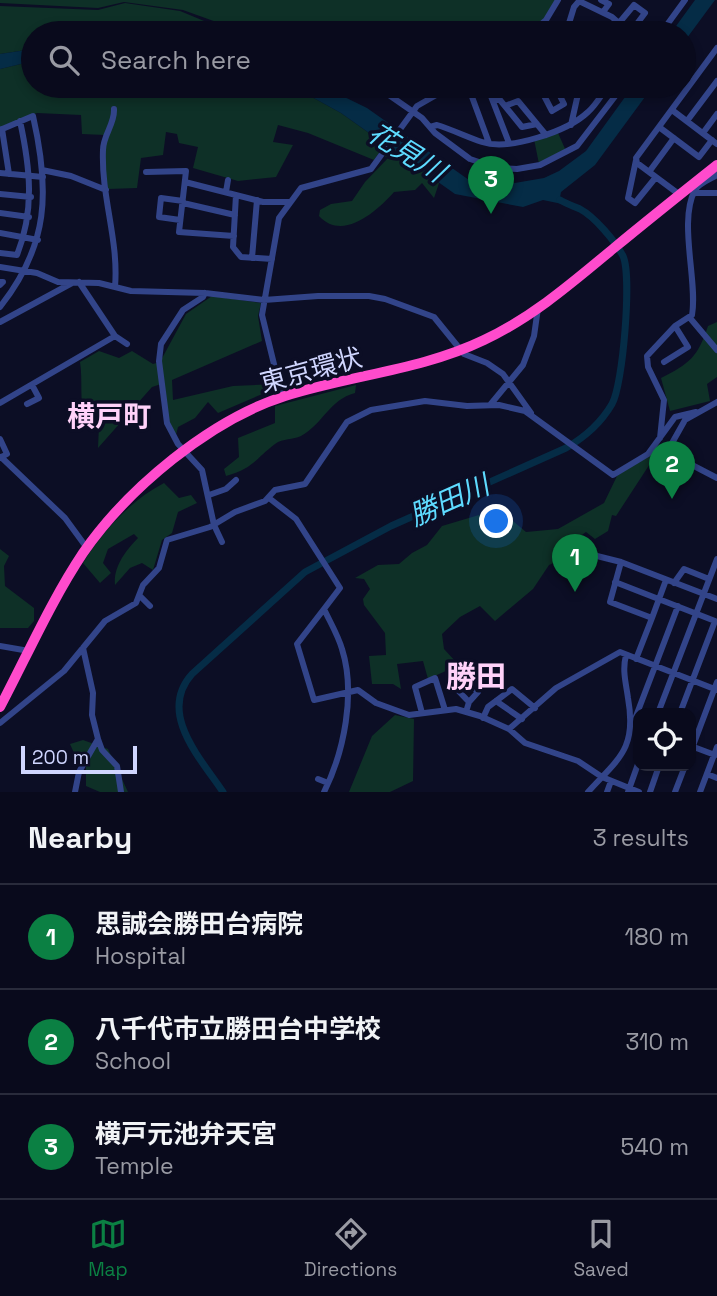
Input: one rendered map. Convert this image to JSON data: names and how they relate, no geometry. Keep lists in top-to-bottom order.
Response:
{
  "streets": {
    "highway": ["東京環状"]
  },
  "districts": ["横戸町", "勝田"],
  "water": ["花見川", "勝田川"],
  "scale_bar": "200 m",
  "page": {
    "search": "Search here",
    "pins": ["3", "2", "1"],
    "scale": "200 m",
    "heading": ["Nearby", "3 results"],
    "list": [
      {
        "mark": "1",
        "name": "思誠会勝田台病院",
        "note": "Hospital",
        "value": "180 m"
      },
      {
        "mark": "2",
        "name": "八千代市立勝田台中学校",
        "note": "School",
        "value": "310 m"
      },
      {
        "mark": "3",
        "name": "横戸元池弁天宮",
        "note": "Temple",
        "value": "540 m"
      }
    ],
    "nav": ["Map", "Directions", "Saved"]
  }
}
